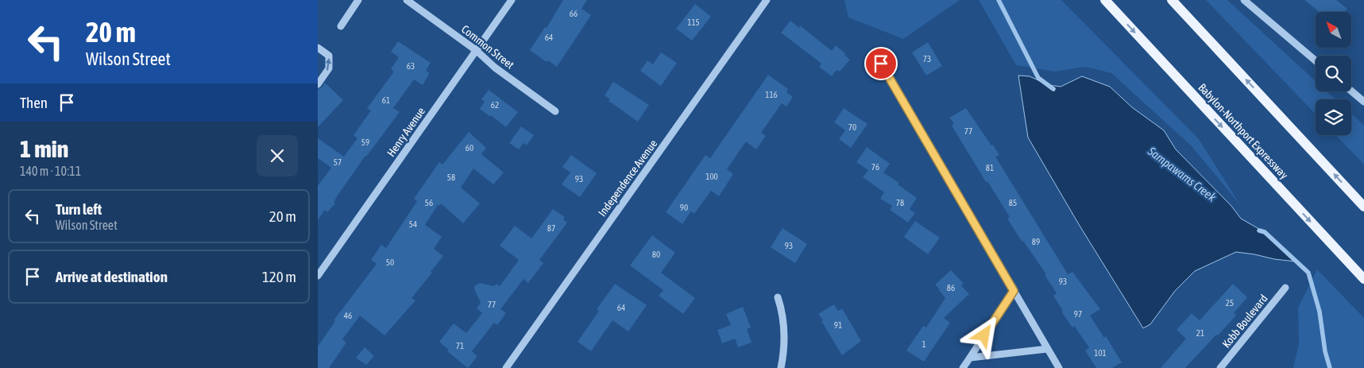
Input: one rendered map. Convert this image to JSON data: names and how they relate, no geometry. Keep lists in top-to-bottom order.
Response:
{
  "streets": {
    "main road": ["Babylon-Northport Expressway"],
    "street": [
      "Common Street",
      "Henry Avenue",
      "Independence Avenue",
      "Kobb Boulevard"
    ]
  },
  "crossings": [
    ["Common Street", "Henry Avenue"]
  ],
  "water": ["Sampawams Creek"],
  "house_numbers": [
    "66",
    "115",
    "64",
    "73",
    "63",
    "116",
    "61",
    "62",
    "70",
    "77",
    "59",
    "60",
    "57",
    "76",
    "81",
    "100",
    "58",
    "93",
    "56",
    "78",
    "85",
    "90",
    "54",
    "87",
    "89",
    "93",
    "80",
    "50",
    "93",
    "86",
    "25",
    "77",
    "64",
    "97",
    "46",
    "91",
    "21",
    "1",
    "71",
    "101"
  ],
  "north": "top left",
  "page": {
    "turn": ["20 m", "Wilson Street"],
    "then": "Then",
    "heading": ["1 min", "140 m · 10:11"],
    "list": [
      {
        "name": "Turn left",
        "note": "Wilson Street",
        "value": "20 m"
      },
      {
        "name": "Arrive at destination",
        "value": "120 m"
      }
    ]
  }
}
